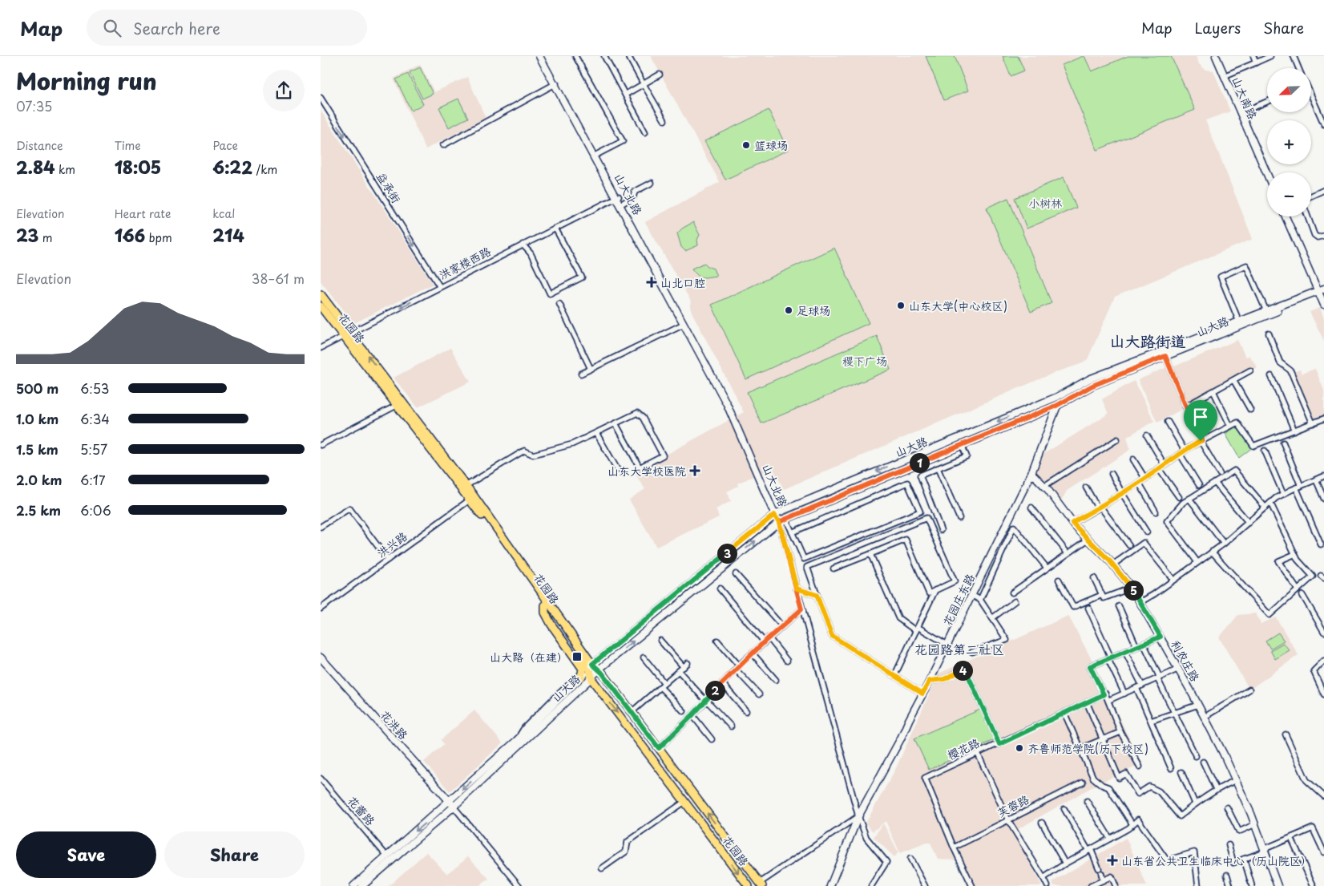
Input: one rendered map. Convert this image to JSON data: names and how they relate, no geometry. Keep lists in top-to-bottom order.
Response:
{
  "streets": {
    "main road": [
      "山大南路",
      "山大北路",
      "山大路",
      "花园路",
      "花园庄东路",
      "利农庄路",
      "花洪路"
    ],
    "street": [
      "益承街",
      "洪家楼西路",
      "洪兴路",
      "樱花路",
      "芙蓉路",
      "花蕾路"
    ]
  },
  "crossings": [
    ["益承街", "洪家楼西路"],
    ["山大北路", "洪家楼西路"],
    ["山大北路", "山大路"],
    ["洪家楼西路", "花园路"],
    ["山大路", "花园路"],
    ["山大路", "花园庄东路"],
    ["山大路", "花洪路"],
    ["山大路", "花蕾路"],
    ["花园路", "洪兴路"],
    ["花园庄东路", "利农庄路"],
    ["樱花路", "芙蓉路"]
  ],
  "one_way": ["益承街"],
  "districts": ["山大路街道", "花园路第二社区"],
  "parks": ["小树林", "稷下广场"],
  "places": {
    "other": [
      "篮球场",
      "山东大学(中心校区)",
      "足球场",
      "齐鲁师范学院(历下校区)"
    ],
    "health": ["山北口腔", "山东大学校医院", "山东省公共卫生临床中心（历山院区）"],
    "transit": ["山大路（在建）"]
  },
  "north": "bottom left",
  "page": {
    "header": "Map",
    "search": "Search here",
    "nav": ["Map", "Layers", "Share"],
    "heading": ["Morning run", "07:35"],
    "map_buttons": ["+", "−"],
    "stats": [
      ["Distance", "2.84 km"],
      ["Time", "18:05"],
      ["Pace", "6:22 /km"],
      ["Elevation", "23 m"],
      ["Heart rate", "166 bpm"],
      ["kcal", "214"]
    ],
    "chart": ["Elevation", "38–61 m"],
    "list": [
      {
        "name": "500 m",
        "note": "6:53"
      },
      {
        "name": "1.0 km",
        "note": "6:34"
      },
      {
        "name": "1.5 km",
        "note": "5:57"
      },
      {
        "name": "2.0 km",
        "note": "6:17"
      },
      {
        "name": "2.5 km",
        "note": "6:06"
      }
    ],
    "pins": [
      "1",
      "3",
      "5",
      "4",
      "2"
    ],
    "buttons": ["Save", "Share"]
  }
}
